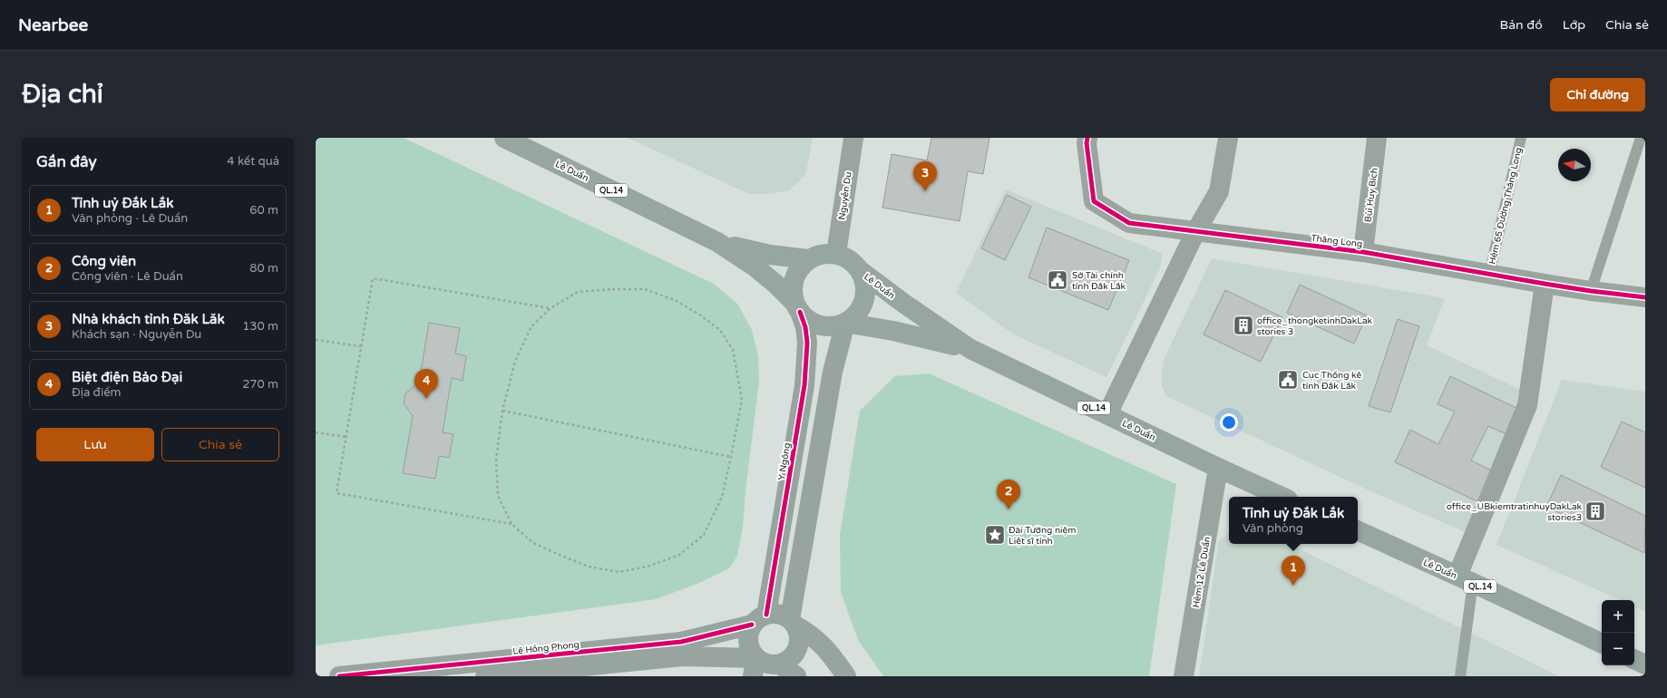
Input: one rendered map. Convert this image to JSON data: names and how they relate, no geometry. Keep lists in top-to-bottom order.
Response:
{
  "streets": {
    "main road": ["Lê Duẩn", "QL.14"],
    "street": [
      "Bùi Huy Bích",
      "Nguyễn Du",
      "Thăng Long",
      "Y Ngông",
      "Hẻm 12 Lê Duẩn",
      "Lê Hồng Phong"
    ],
    "lane": ["Hẻm 65 Đường Thăng Long"]
  },
  "crossings": [
    ["Lê Duẩn", "Nguyễn Du"],
    ["Lê Duẩn", "Y Ngông"],
    ["Lê Duẩn", "Hẻm 12 Lê Duẩn"],
    ["Bùi Huy Bích", "Thăng Long"],
    ["Nguyễn Du", "Y Ngông"],
    ["Hẻm 65 Đường Thăng Long", "Thăng Long"],
    ["Y Ngông", "Lê Hồng Phong"]
  ],
  "places": {
    "public building": ["Sở Tài chính tỉnh Đắk Lắk", "Cục Thống kê tỉnh Đắk Lắk"],
    "building": ["office_thongketinhDakLak stories 3", "office_UBkiemtratinhuyDakLak stories3"],
    "place": ["Đài Tưởng niệm Liệt sĩ tỉnh"]
  },
  "north": "left",
  "page": {
    "header": "Nearbee",
    "nav": ["Bản đồ", "Lớp", "Chia sẻ"],
    "buttons": [
      "Chỉ đường",
      ["Lưu", "Chia sẻ"]
    ],
    "title": "Địa chỉ",
    "heading": ["Gần đây", "4 kết quả"],
    "pins": [
      "3",
      "4",
      "2",
      "1"
    ],
    "list": [
      {
        "mark": "1",
        "name": "Tỉnh uỷ Đắk Lắk",
        "note": "Văn phòng · Lê Duẩn",
        "value": "60 m"
      },
      {
        "mark": "2",
        "name": "Công viên",
        "note": "Công viên · Lê Duẩn",
        "value": "80 m"
      },
      {
        "mark": "3",
        "name": "Nhà khách tỉnh Đăk Lăk",
        "note": "Khách sạn · Nguyễn Du",
        "value": "130 m"
      },
      {
        "mark": "4",
        "name": "Biệt điện Bảo Đại",
        "note": "Địa điểm",
        "value": "270 m"
      }
    ],
    "popup": ["Tỉnh uỷ Đắk Lắk", "Văn phòng"],
    "map_buttons": ["+", "−"]
  }
}
